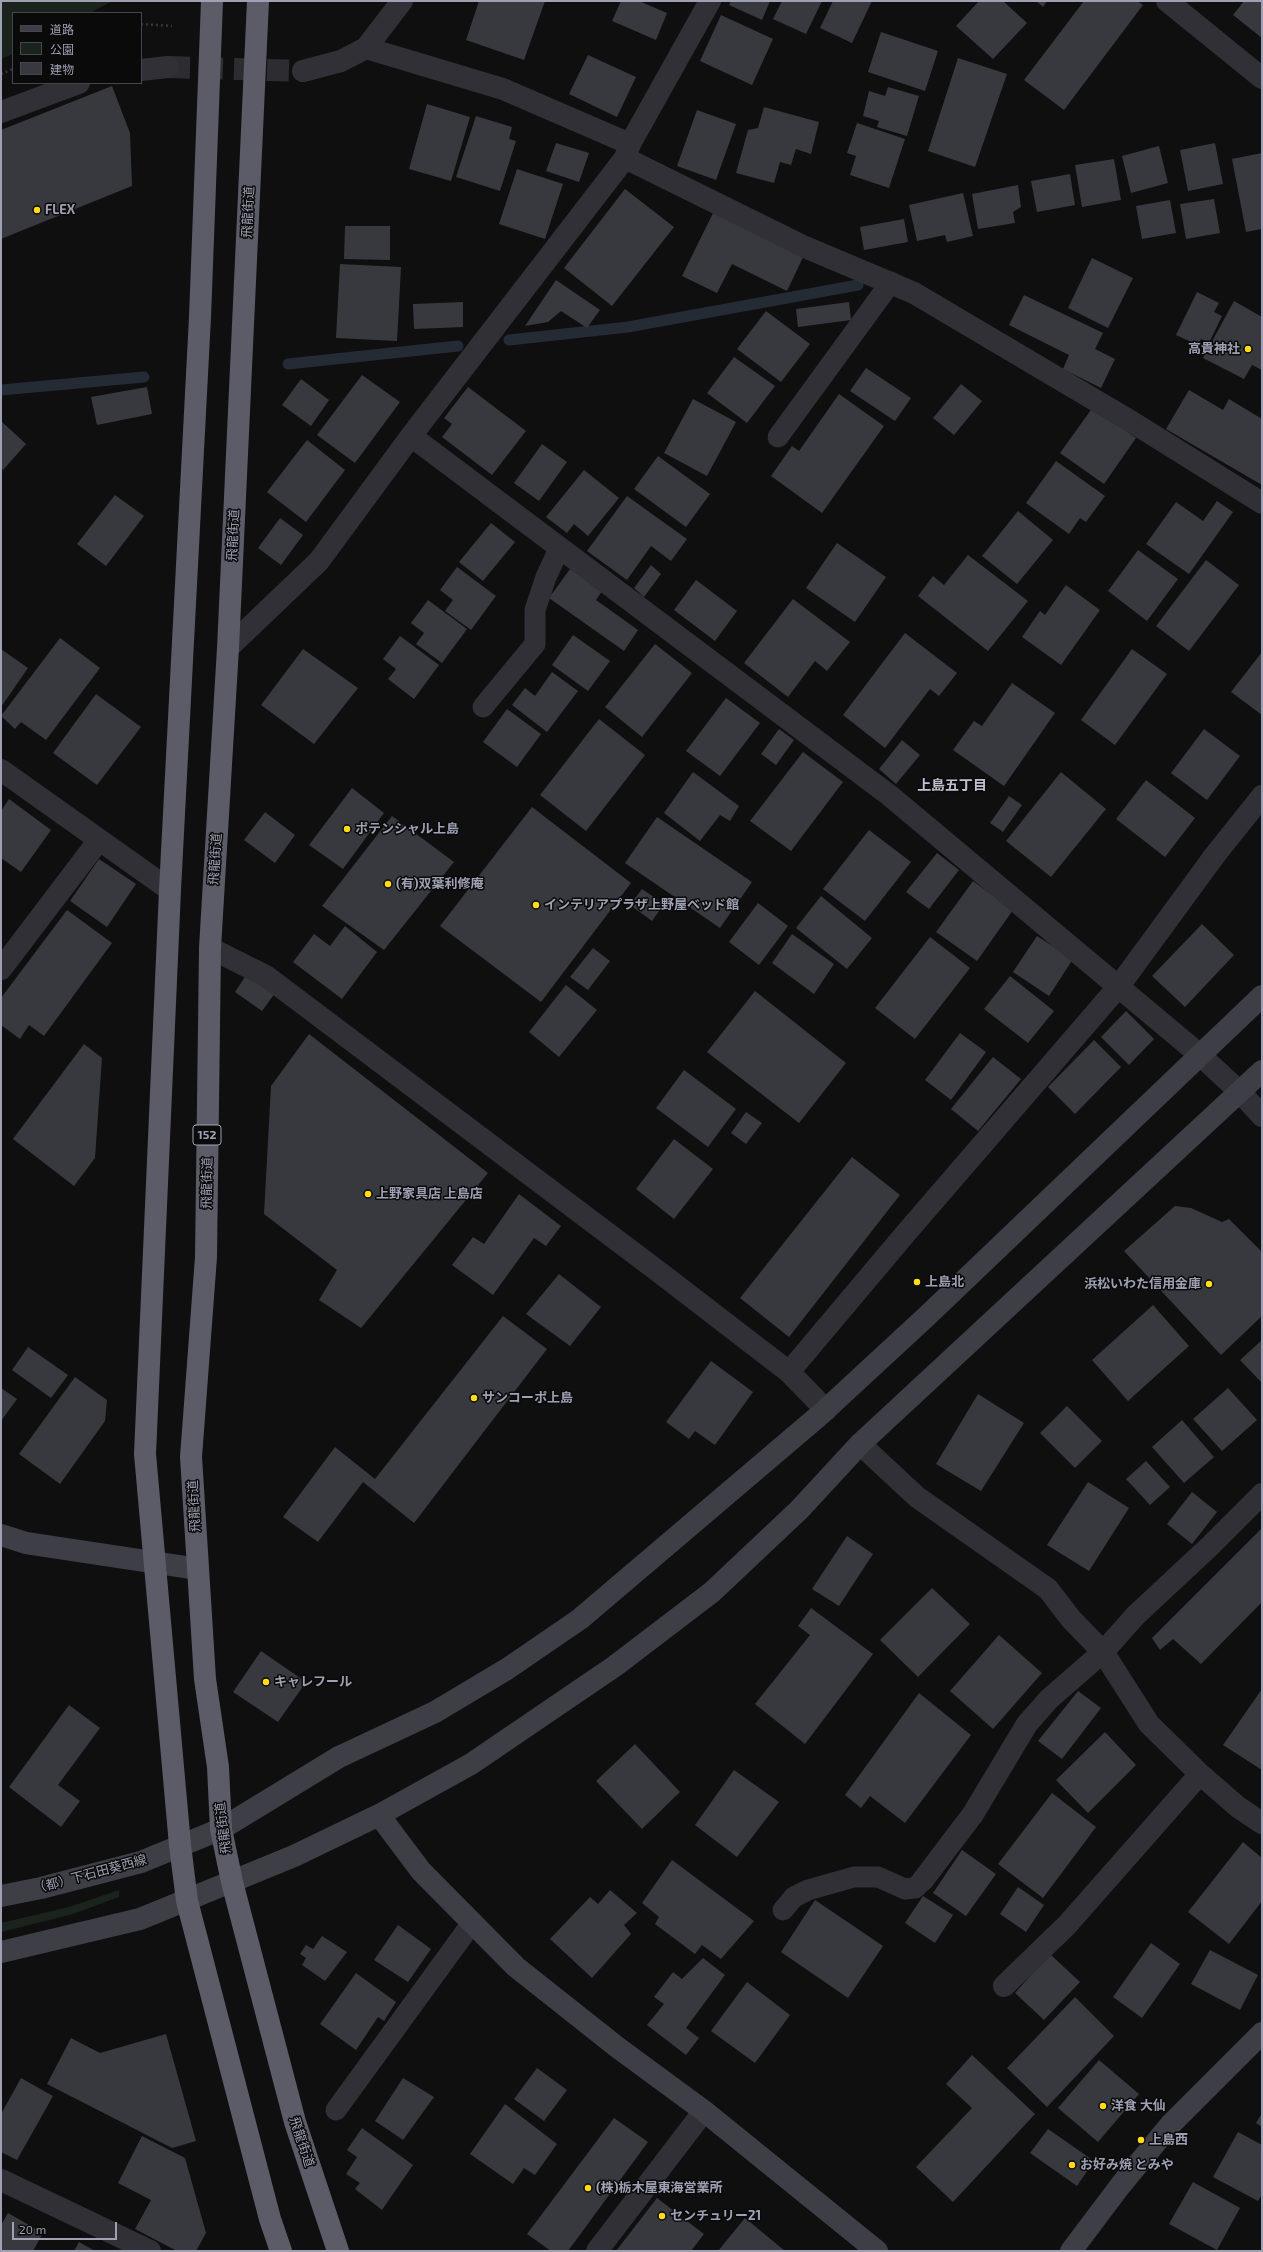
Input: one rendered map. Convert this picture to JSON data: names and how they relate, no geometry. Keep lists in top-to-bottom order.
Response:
{
  "streets": {
    "highway": ["飛龍街道", "152"],
    "street": ["（都）下石田葵西線"]
  },
  "crossings": [
    ["飛龍街道", "（都）下石田葵西線"]
  ],
  "districts": ["上島五丁目"],
  "places": [
    "FLEX",
    "高貴神社",
    "ポテンシャル上島",
    "(有)双葉利修庵",
    "インテリアプラザ上野屋ベッド館",
    "上野家具店 上島店",
    "上島北",
    "浜松いわた信用金庫",
    "サンコーポ上島",
    "キャレフール",
    "洋食 大仙",
    "上島西",
    "お好み焼 とみや",
    "(株)栃木屋東海営業所",
    "センチュリー21"
  ],
  "legend": ["道路", "公園", "建物"],
  "scale_bar": "20 m"
}
